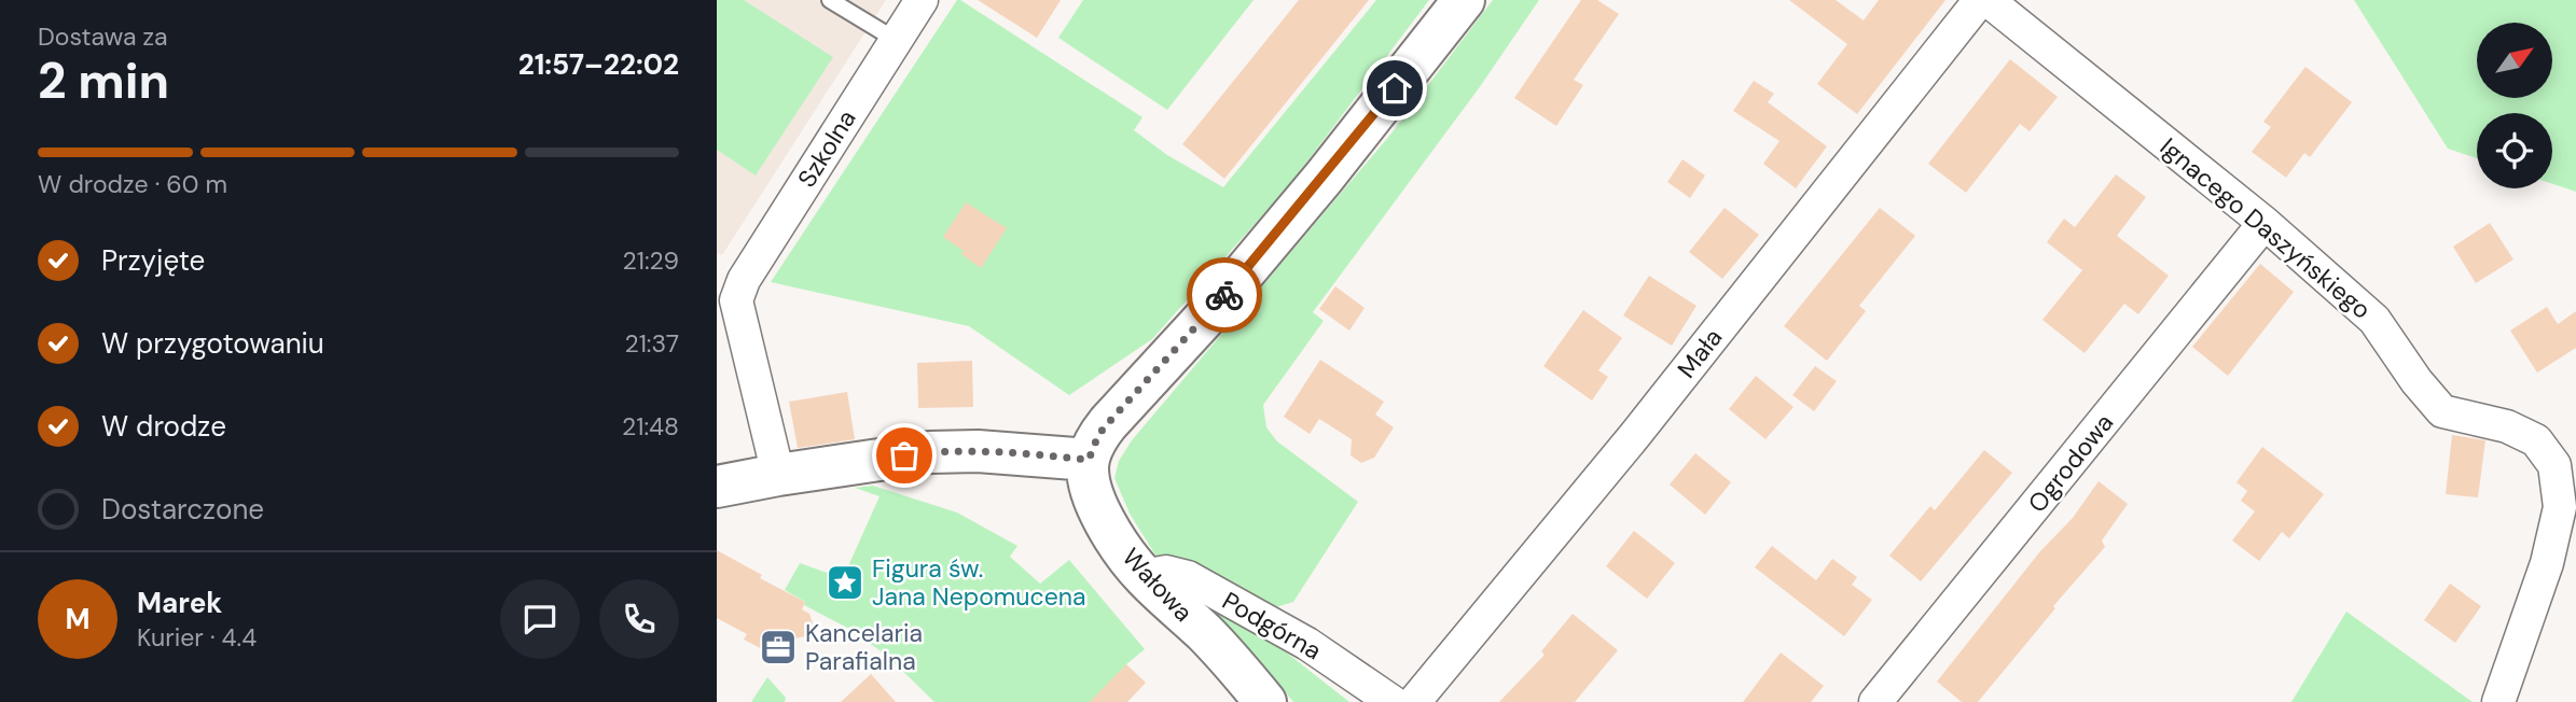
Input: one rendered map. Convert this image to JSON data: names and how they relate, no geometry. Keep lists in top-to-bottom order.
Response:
{
  "streets": {
    "street": [
      "Szkolna",
      "Ignacego Daszyńskiego",
      "Mała",
      "Ogrodowa",
      "Wałowa",
      "Podgórna"
    ]
  },
  "crossings": [
    ["Ignacego Daszyńskiego", "Ogrodowa"],
    ["Wałowa", "Podgórna"]
  ],
  "places": {
    "place": ["Figura św. Jana Nepomucena"],
    "office": ["Kancelaria Parafialna"]
  },
  "north": "top right",
  "page": {
    "heading": ["2 min", "Dostawa za", "21:57–22:02"],
    "panel": ["Marek", "Kurier · 4.4"],
    "bar": "W drodze · 60 m",
    "list": [
      ["Przyjęte", "21:29"],
      ["W przygotowaniu", "21:37"],
      ["W drodze", "21:48"],
      "Dostarczone"
    ],
    "round": "M"
  }
}
